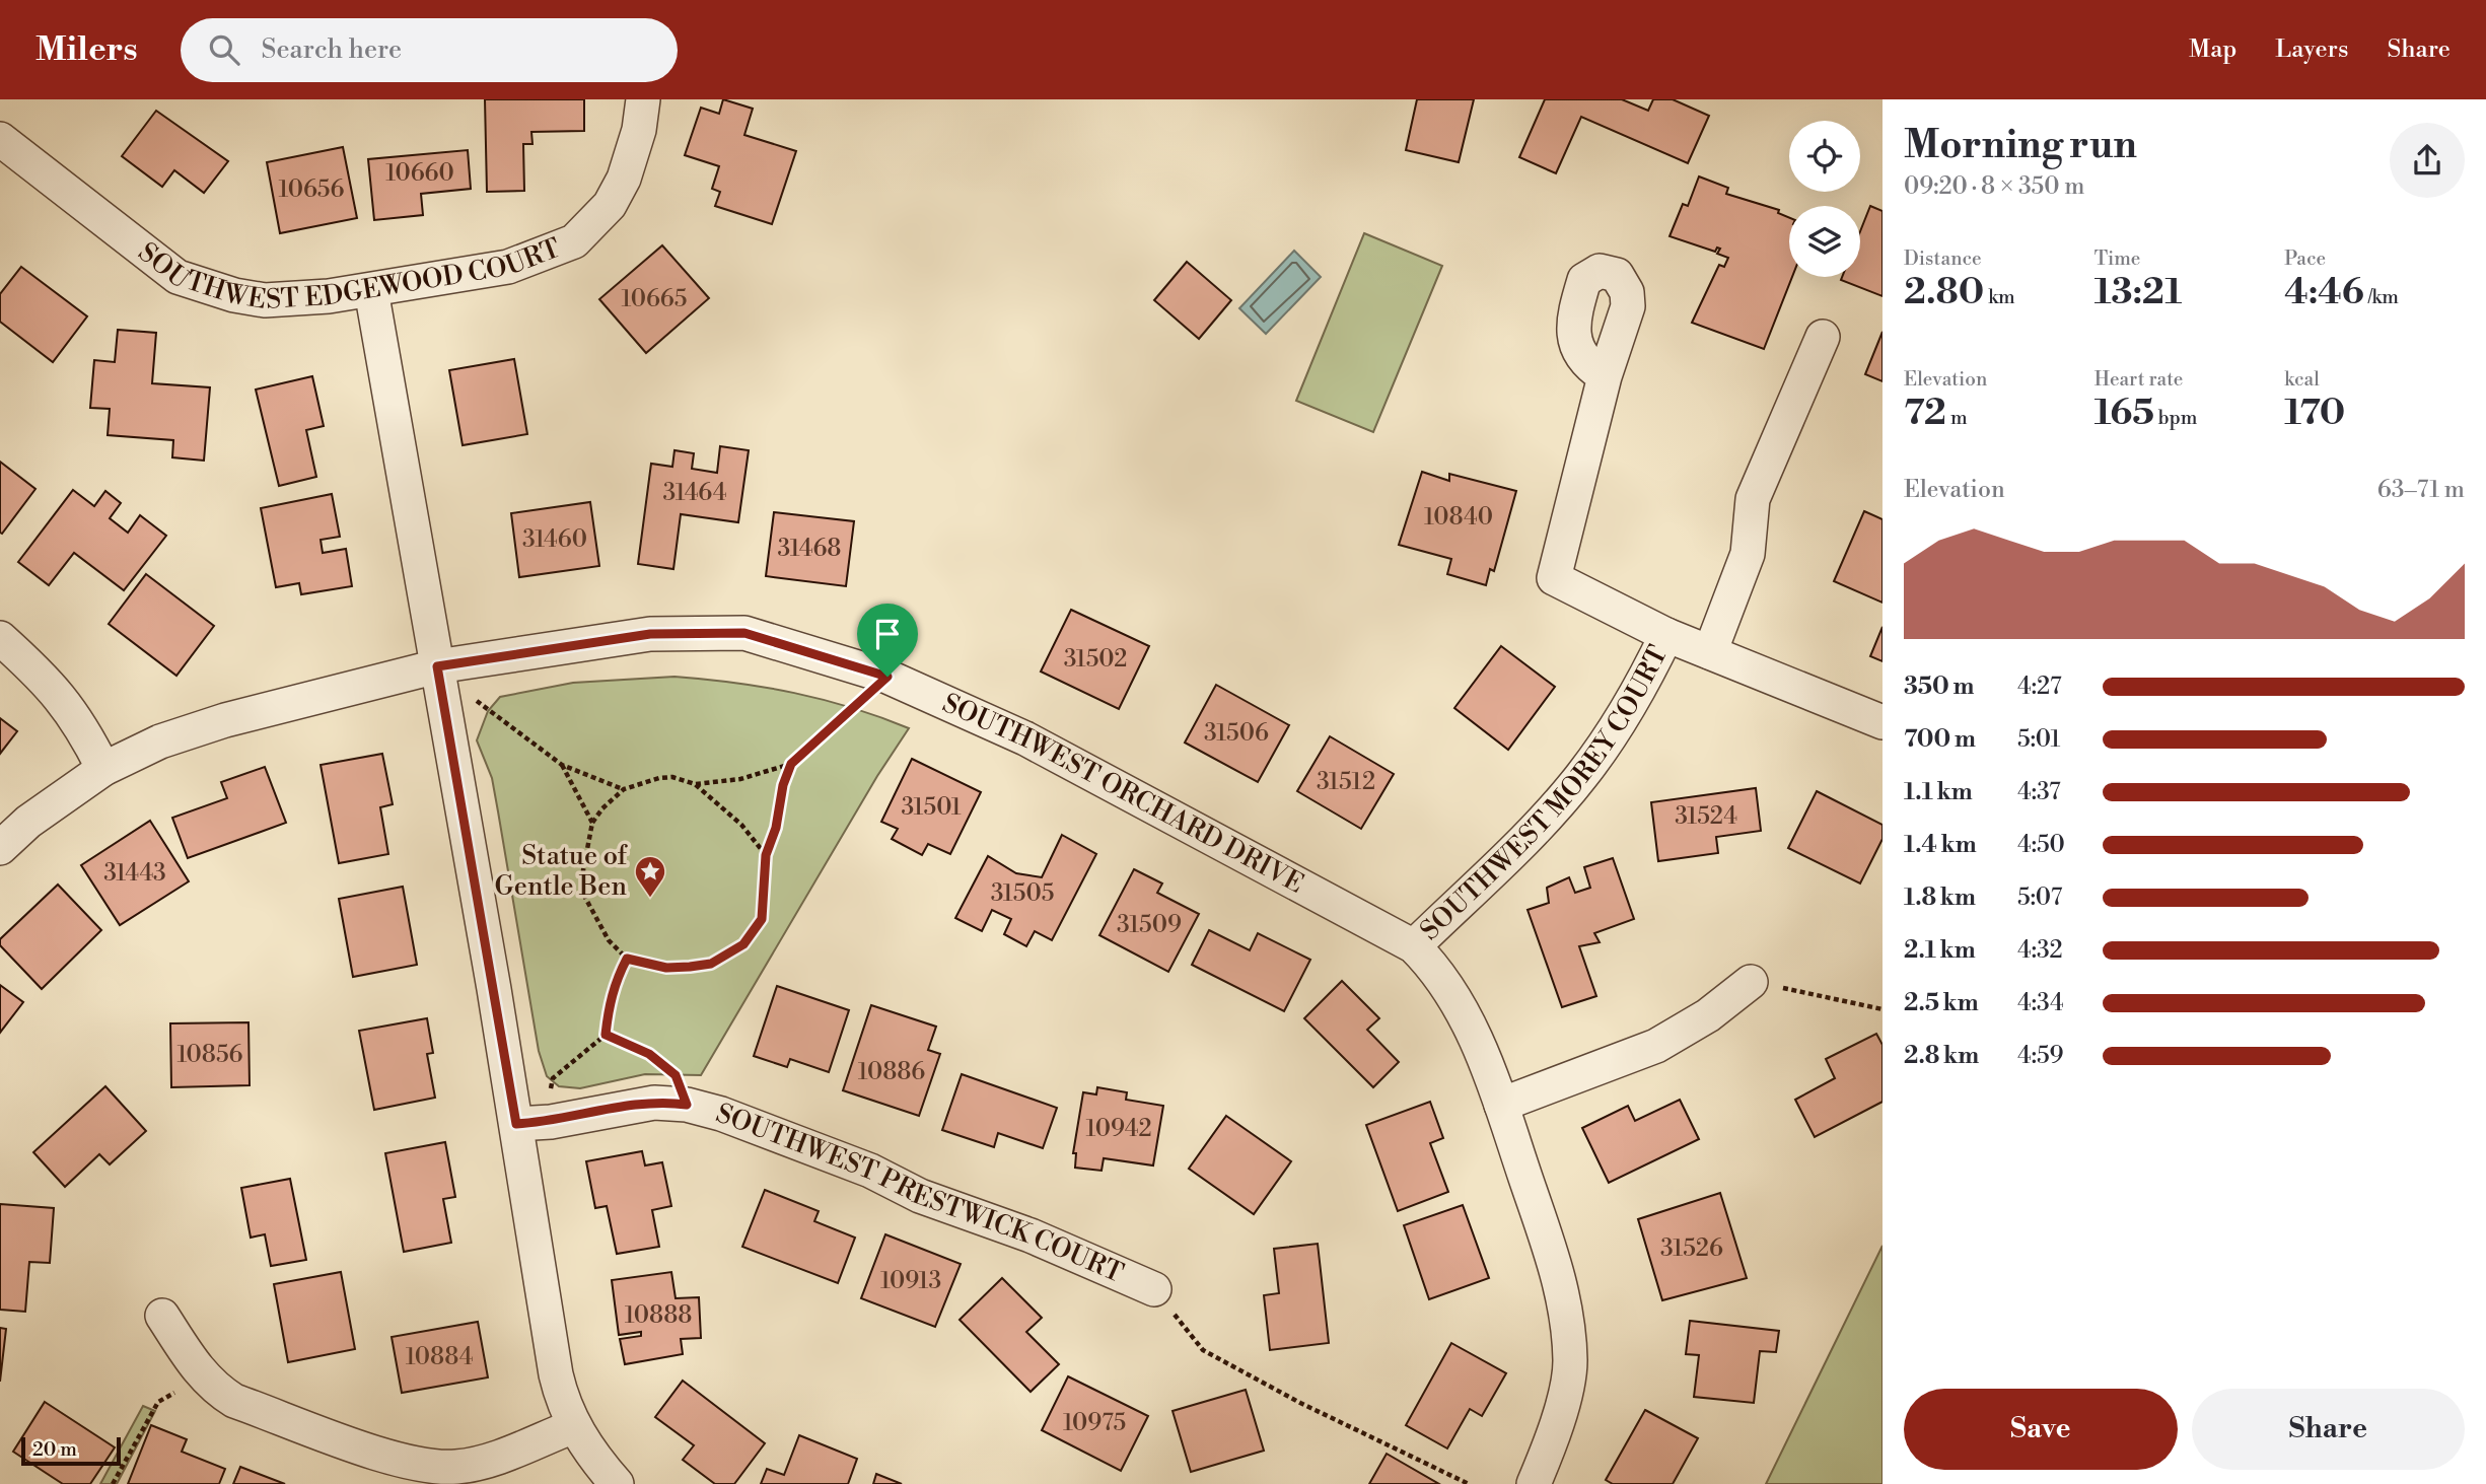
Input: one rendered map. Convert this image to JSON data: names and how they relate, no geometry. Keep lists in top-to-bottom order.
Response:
{
  "streets": {
    "street": [
      "SOUTHWEST EDGEWOOD COURT",
      "SOUTHWEST MOREY COURT",
      "SOUTHWEST ORCHARD DRIVE",
      "SOUTHWEST PRESTWICK COURT"
    ]
  },
  "crossings": [
    ["SOUTHWEST MOREY COURT", "SOUTHWEST ORCHARD DRIVE"]
  ],
  "places": {
    "place": ["Statue of Gentle Ben"]
  },
  "house_numbers": [
    "10660",
    "10656",
    "10665",
    "31464",
    "10840",
    "31460",
    "31468",
    "31502",
    "31506",
    "31512",
    "31501",
    "31524",
    "31443",
    "31505",
    "31509",
    "10856",
    "10886",
    "10942",
    "31526",
    "10913",
    "10888",
    "10884",
    "10975"
  ],
  "scale_bar": "20 m",
  "page": {
    "header": "Milers",
    "search": "Search here",
    "nav": ["Map", "Layers", "Share"],
    "heading": ["Morning run", "09:20 · 8 × 350 m"],
    "stats": [
      ["Distance", "2.80 km"],
      ["Time", "13:21"],
      ["Pace", "4:46 /km"],
      ["Elevation", "72 m"],
      ["Heart rate", "165 bpm"],
      ["kcal", "170"]
    ],
    "chart": ["Elevation", "63–71 m"],
    "list": [
      {
        "name": "350 m",
        "note": "4:27"
      },
      {
        "name": "700 m",
        "note": "5:01"
      },
      {
        "name": "1.1 km",
        "note": "4:37"
      },
      {
        "name": "1.4 km",
        "note": "4:50"
      },
      {
        "name": "1.8 km",
        "note": "5:07"
      },
      {
        "name": "2.1 km",
        "note": "4:32"
      },
      {
        "name": "2.5 km",
        "note": "4:34"
      },
      {
        "name": "2.8 km",
        "note": "4:59"
      }
    ],
    "buttons": ["Save", "Share"],
    "scale": "20 m"
  }
}
